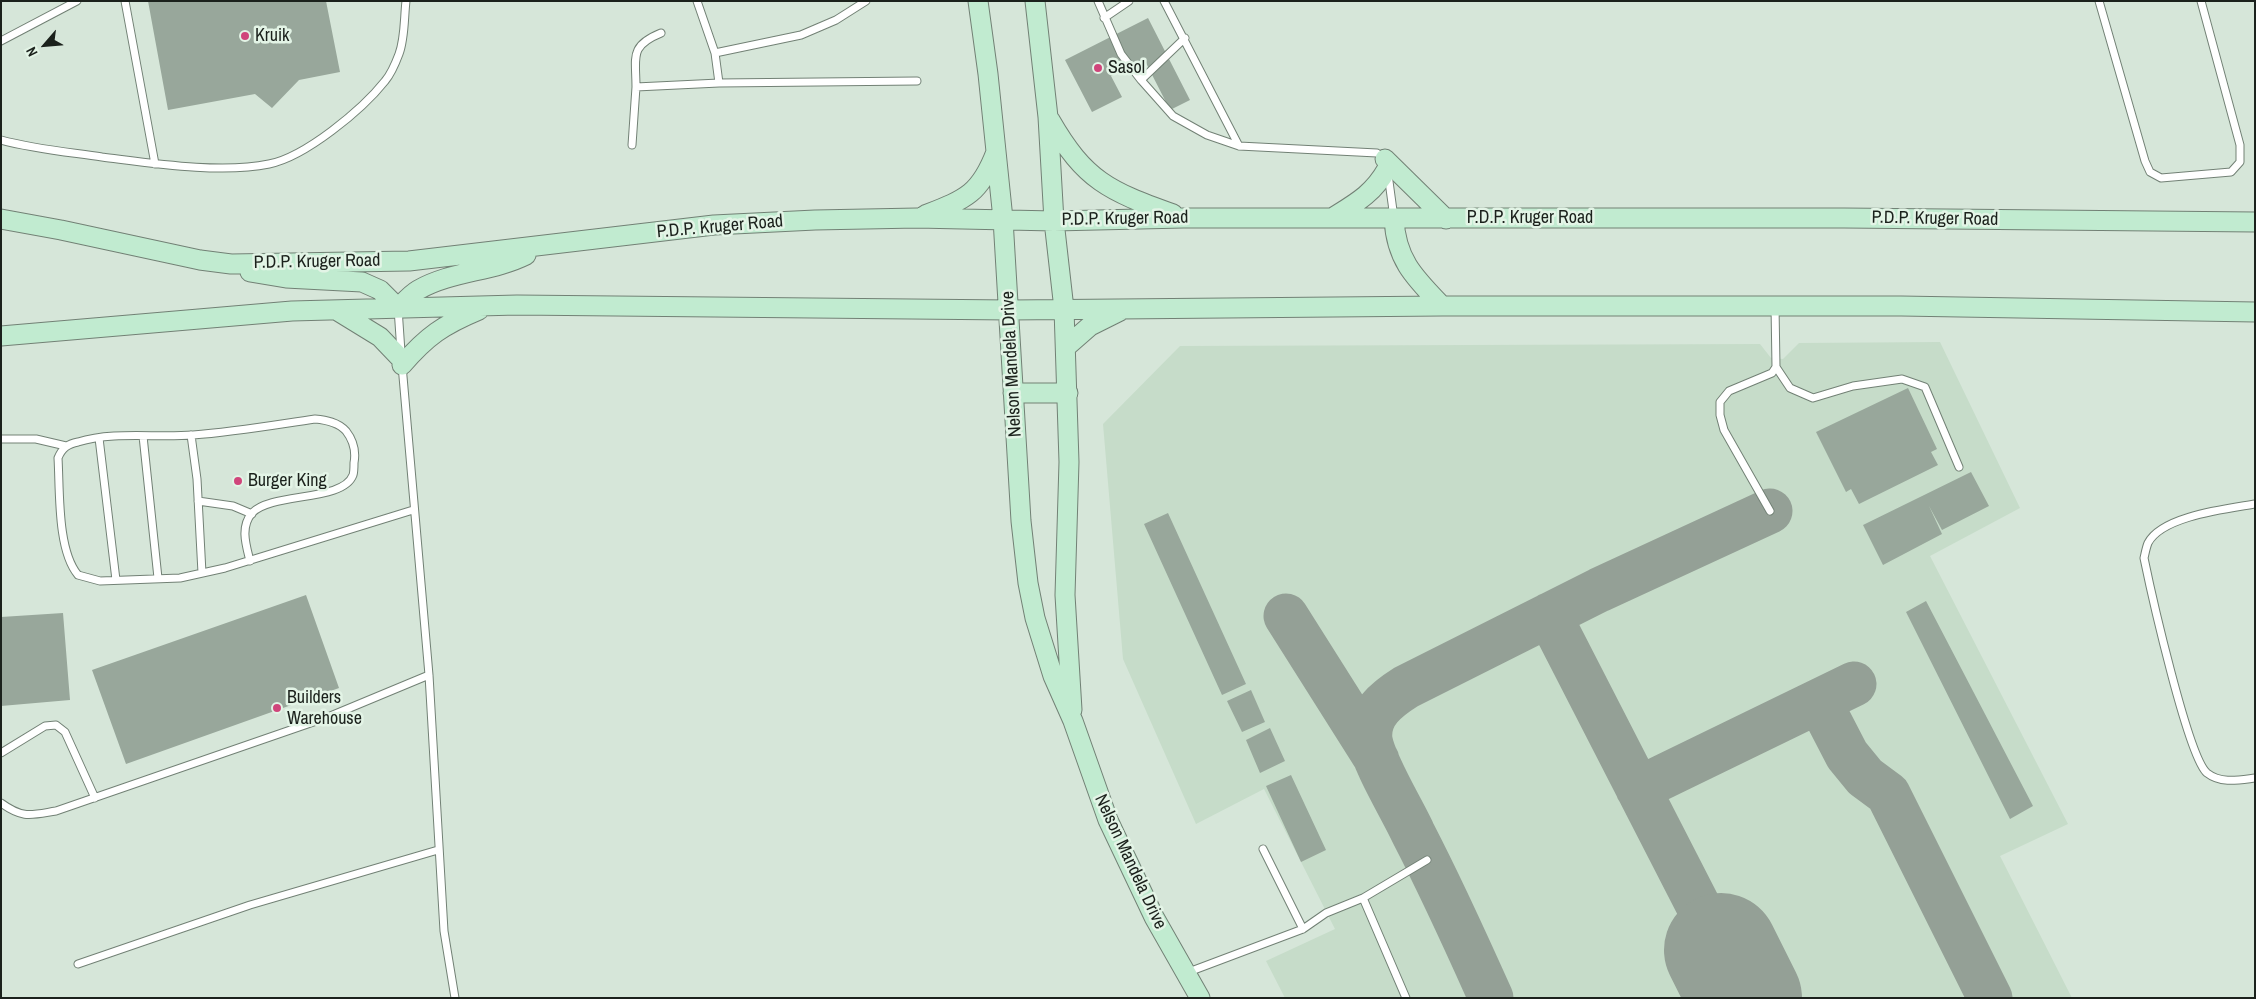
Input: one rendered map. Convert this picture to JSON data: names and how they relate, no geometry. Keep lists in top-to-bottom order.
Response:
{
  "streets": {
    "street": ["P.D.P. Kruger Road", "Nelson Mandela Drive"]
  },
  "crossings": [
    ["P.D.P. Kruger Road", "Nelson Mandela Drive"]
  ],
  "places": [
    "Kruik",
    "Sasol",
    "Burger King",
    "Builders Warehouse"
  ],
  "north": "bottom left"
}
